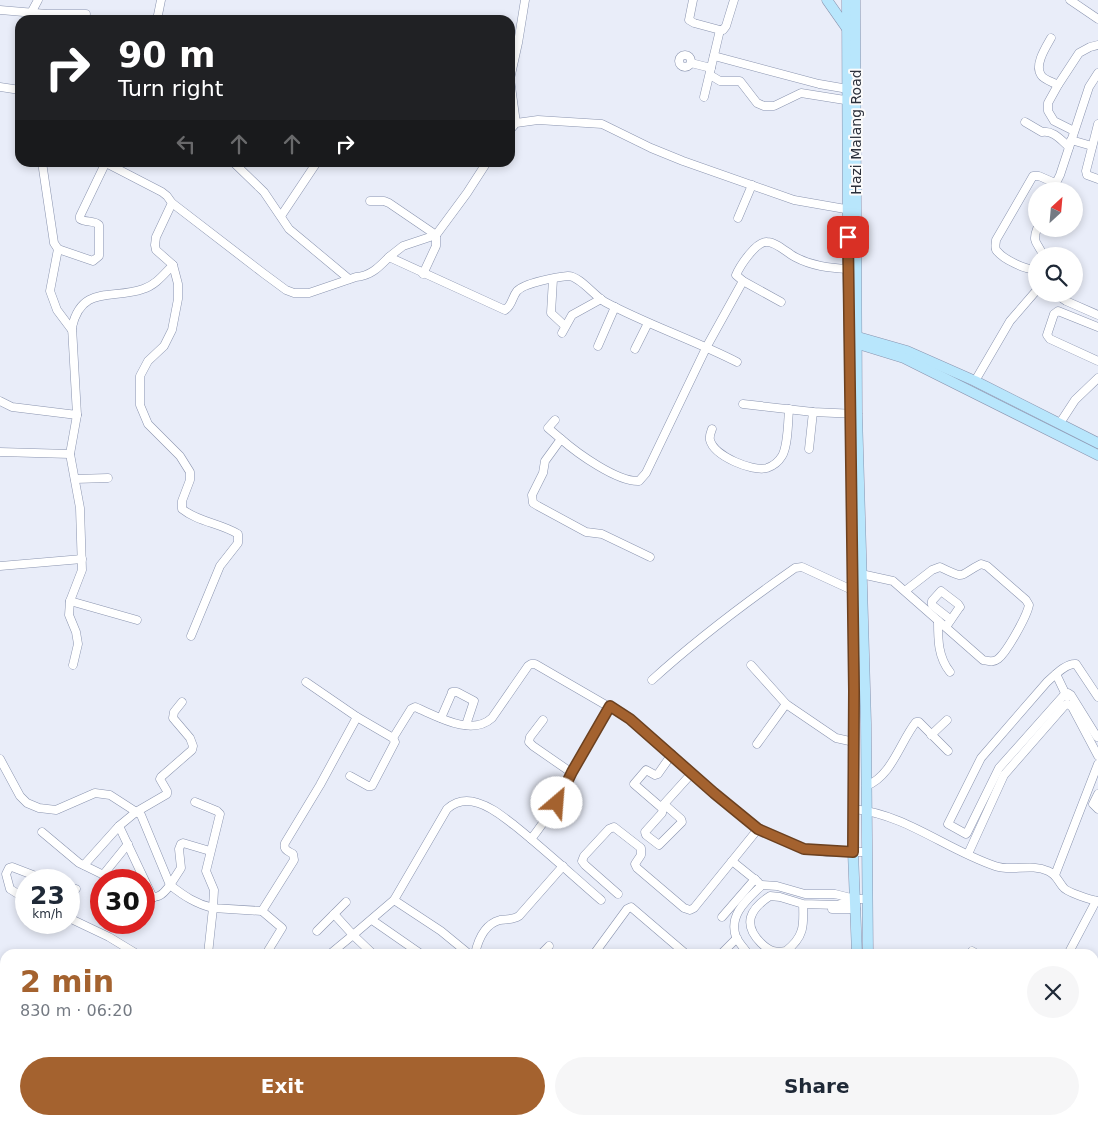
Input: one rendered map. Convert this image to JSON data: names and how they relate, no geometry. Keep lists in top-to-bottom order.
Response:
{
  "streets": {
    "main road": ["Hazi Malang Road"]
  },
  "north": "top right",
  "page": {
    "turn": ["90 m", "Turn right"],
    "speed": "23 km/h",
    "limit": "30",
    "heading": ["2 min", "830 m · 06:20"],
    "buttons": ["Exit", "Share"]
  }
}
